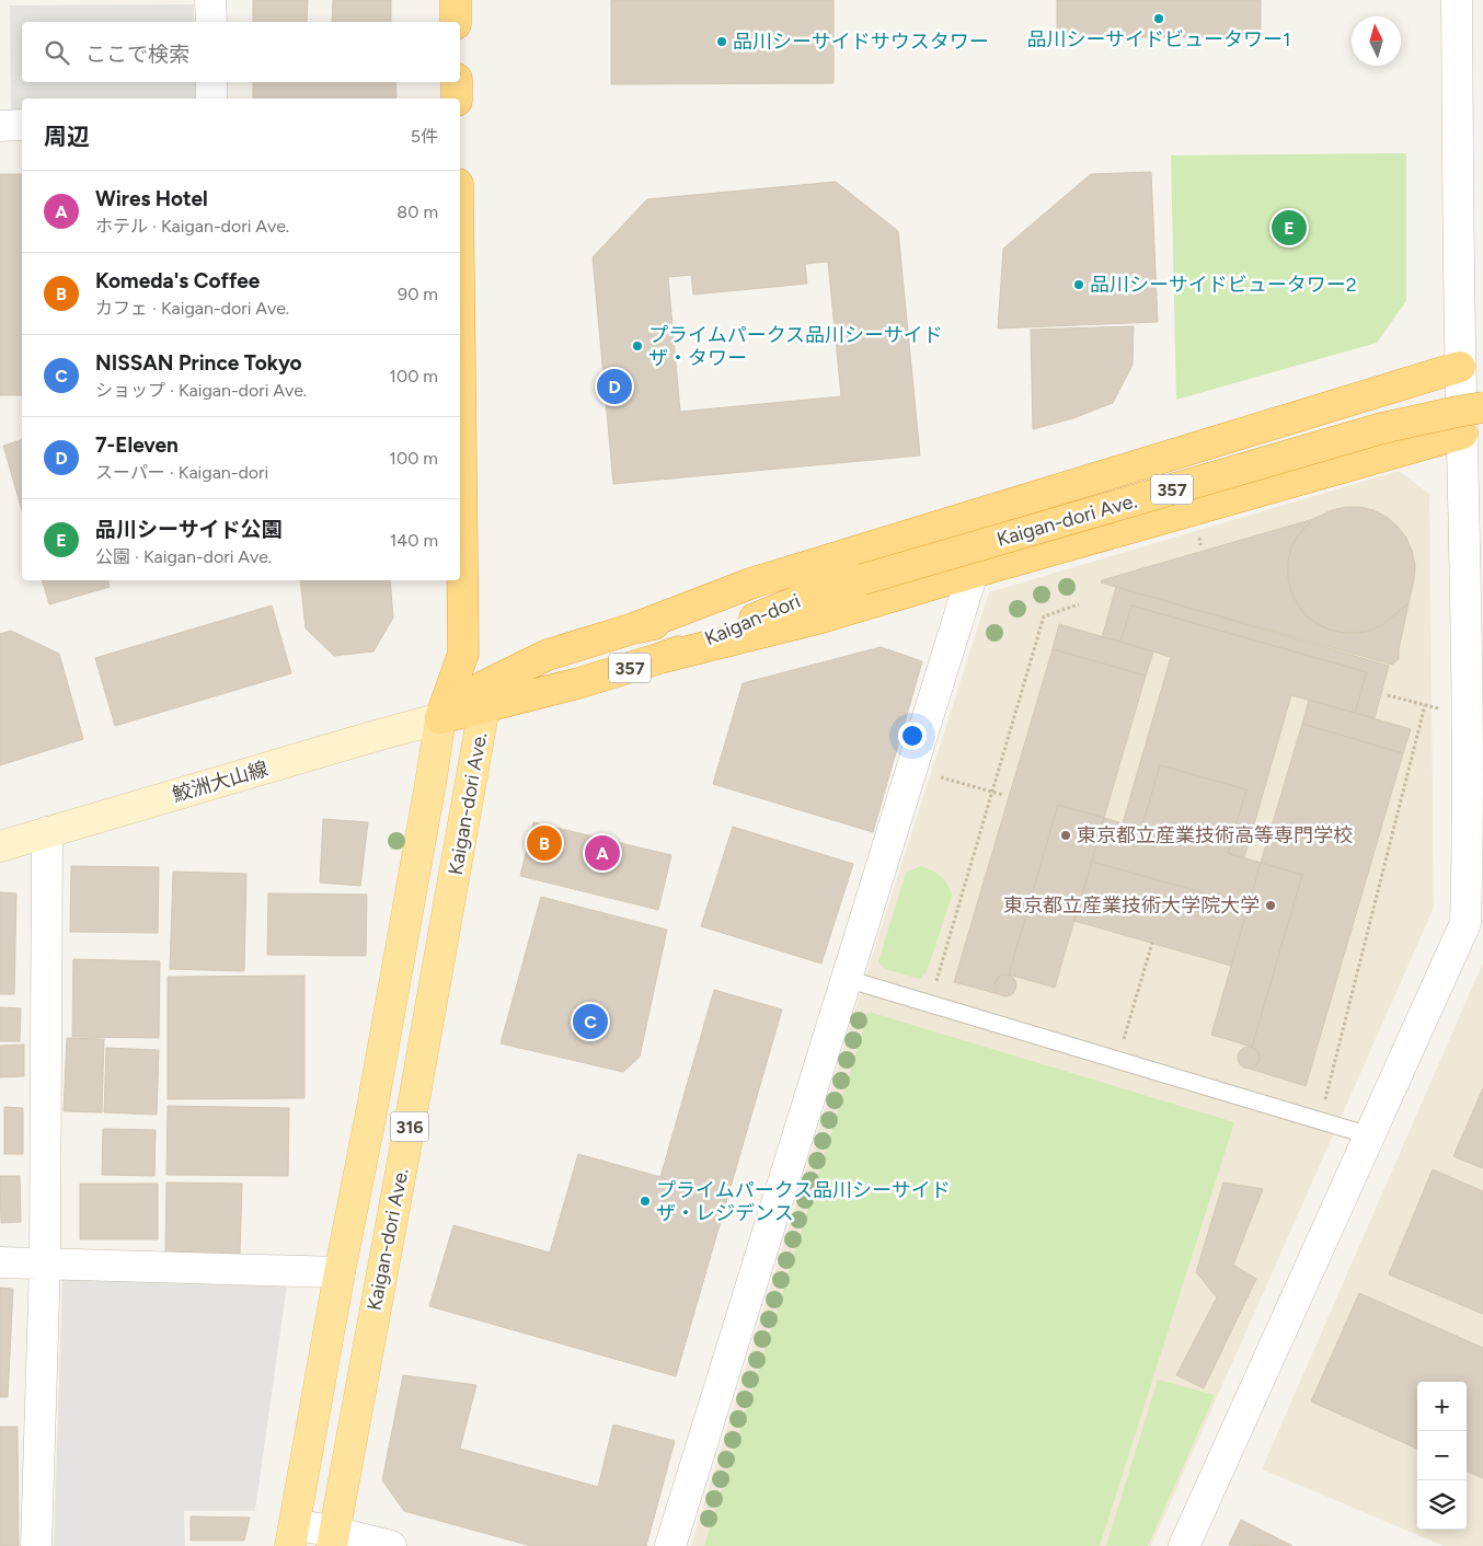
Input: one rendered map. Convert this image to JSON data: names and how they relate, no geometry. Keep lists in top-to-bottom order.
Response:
{
  "streets": {
    "highway": ["357", "Kaigan-dori Ave.", "Kaigan-dori"],
    "main road": ["鮫洲大山線", "316"]
  },
  "crossings": [
    ["Kaigan-dori Ave.", "Kaigan-dori"],
    ["Kaigan-dori Ave.", "鮫洲大山線"],
    ["Kaigan-dori", "鮫洲大山線"]
  ],
  "places": [
    "品川シーサイドビュータワー1",
    "品川シーサイドサウスタワー",
    "品川シーサイドビュータワー2",
    "プライムパークス品川シーサイド ザ・タワー",
    "東京都立産業技術高等専門学校",
    "東京都立産業技術大学院大学",
    "プライムパークス品川シーサイド ザ・レジデンス"
  ],
  "north": "top",
  "page": {
    "search": "ここで検索",
    "heading": ["周辺", "5件"],
    "list": [
      {
        "mark": "A",
        "name": "Wires Hotel",
        "note": "ホテル · Kaigan-dori Ave.",
        "value": "80 m"
      },
      {
        "mark": "B",
        "name": "Komeda's Coffee",
        "note": "カフェ · Kaigan-dori Ave.",
        "value": "90 m"
      },
      {
        "mark": "C",
        "name": "NISSAN Prince Tokyo",
        "note": "ショップ · Kaigan-dori Ave.",
        "value": "100 m"
      },
      {
        "mark": "D",
        "name": "7-Eleven",
        "note": "スーパー · Kaigan-dori",
        "value": "100 m"
      },
      {
        "mark": "E",
        "name": "品川シーサイド公園",
        "note": "公園 · Kaigan-dori Ave.",
        "value": "140 m"
      }
    ],
    "pins": [
      "E",
      "D",
      "B",
      "A",
      "C"
    ],
    "map_buttons": ["+", "−"]
  }
}
